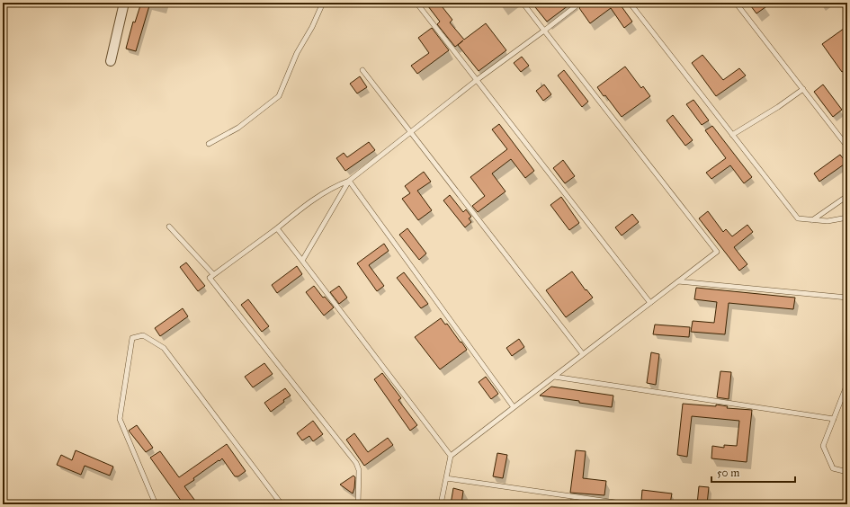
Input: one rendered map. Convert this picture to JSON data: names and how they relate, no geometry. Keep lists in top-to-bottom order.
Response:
{
  "scale_bar": "50 m"
}
